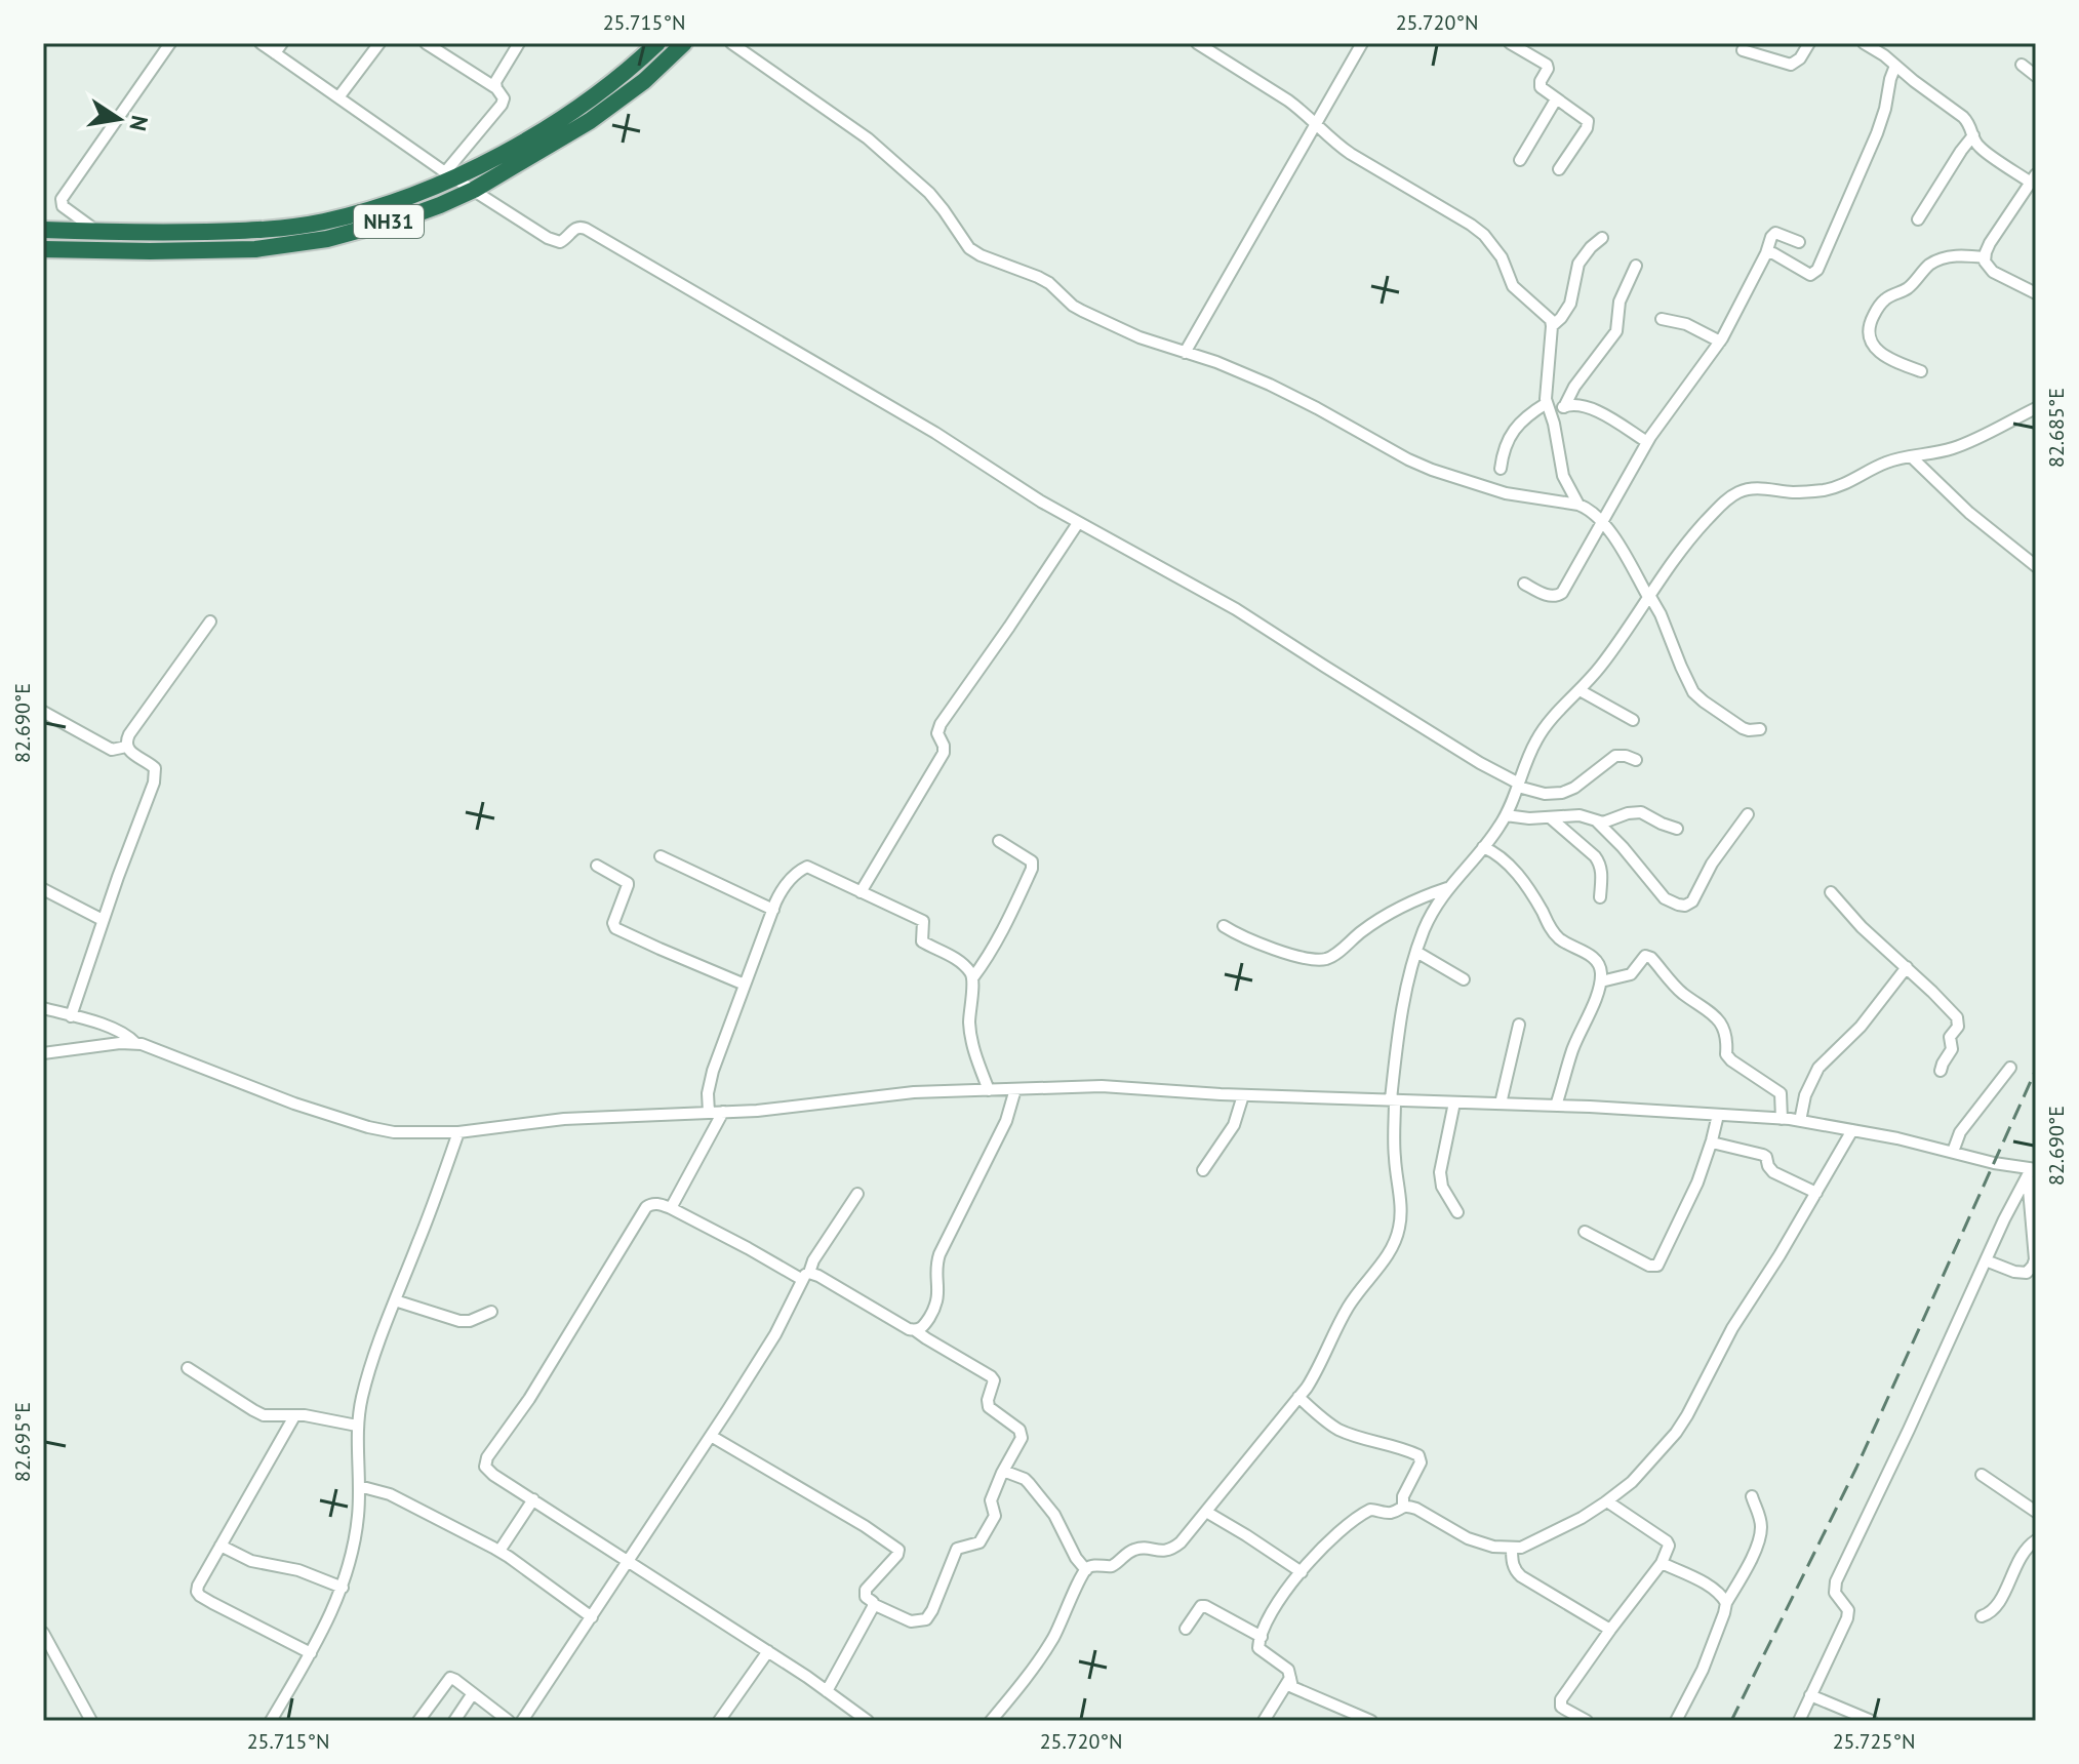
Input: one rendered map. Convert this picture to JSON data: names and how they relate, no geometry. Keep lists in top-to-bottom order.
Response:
{
  "streets": {
    "highway": ["NH31"]
  },
  "north": "right",
  "coordinates": [
    "25.715°N",
    "25.720°N",
    "82.685°E",
    "82.690°E",
    "82.695°E",
    "25.725°N"
  ]
}
